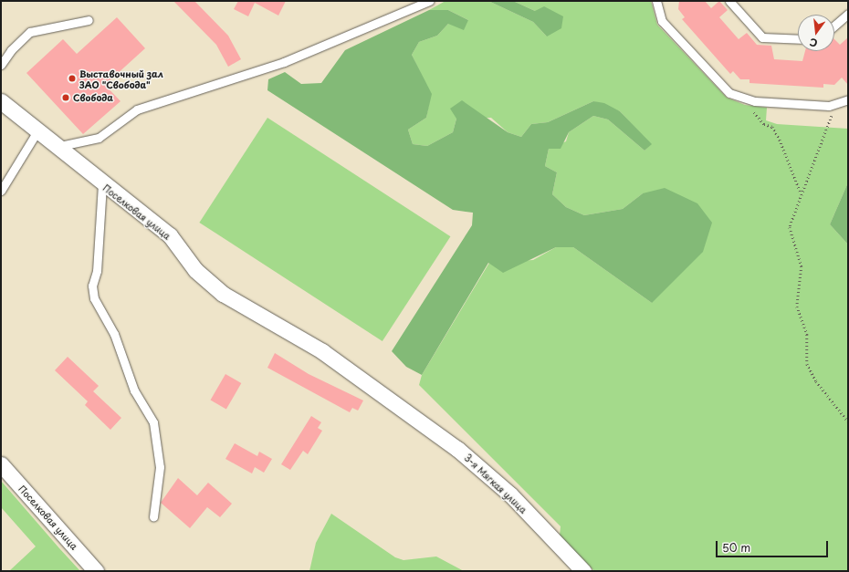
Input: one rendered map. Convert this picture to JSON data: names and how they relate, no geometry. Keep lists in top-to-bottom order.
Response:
{
  "streets": {
    "street": ["Поселковая улица", "3-я Мягкая улица"]
  },
  "crossings": [
    ["Поселковая улица", "3-я Мягкая улица"]
  ],
  "places": ["Выставочный зал ЗАО \"Свобода\"", "Свобода"],
  "scale_bar": "50 m",
  "north": "bottom"
}
